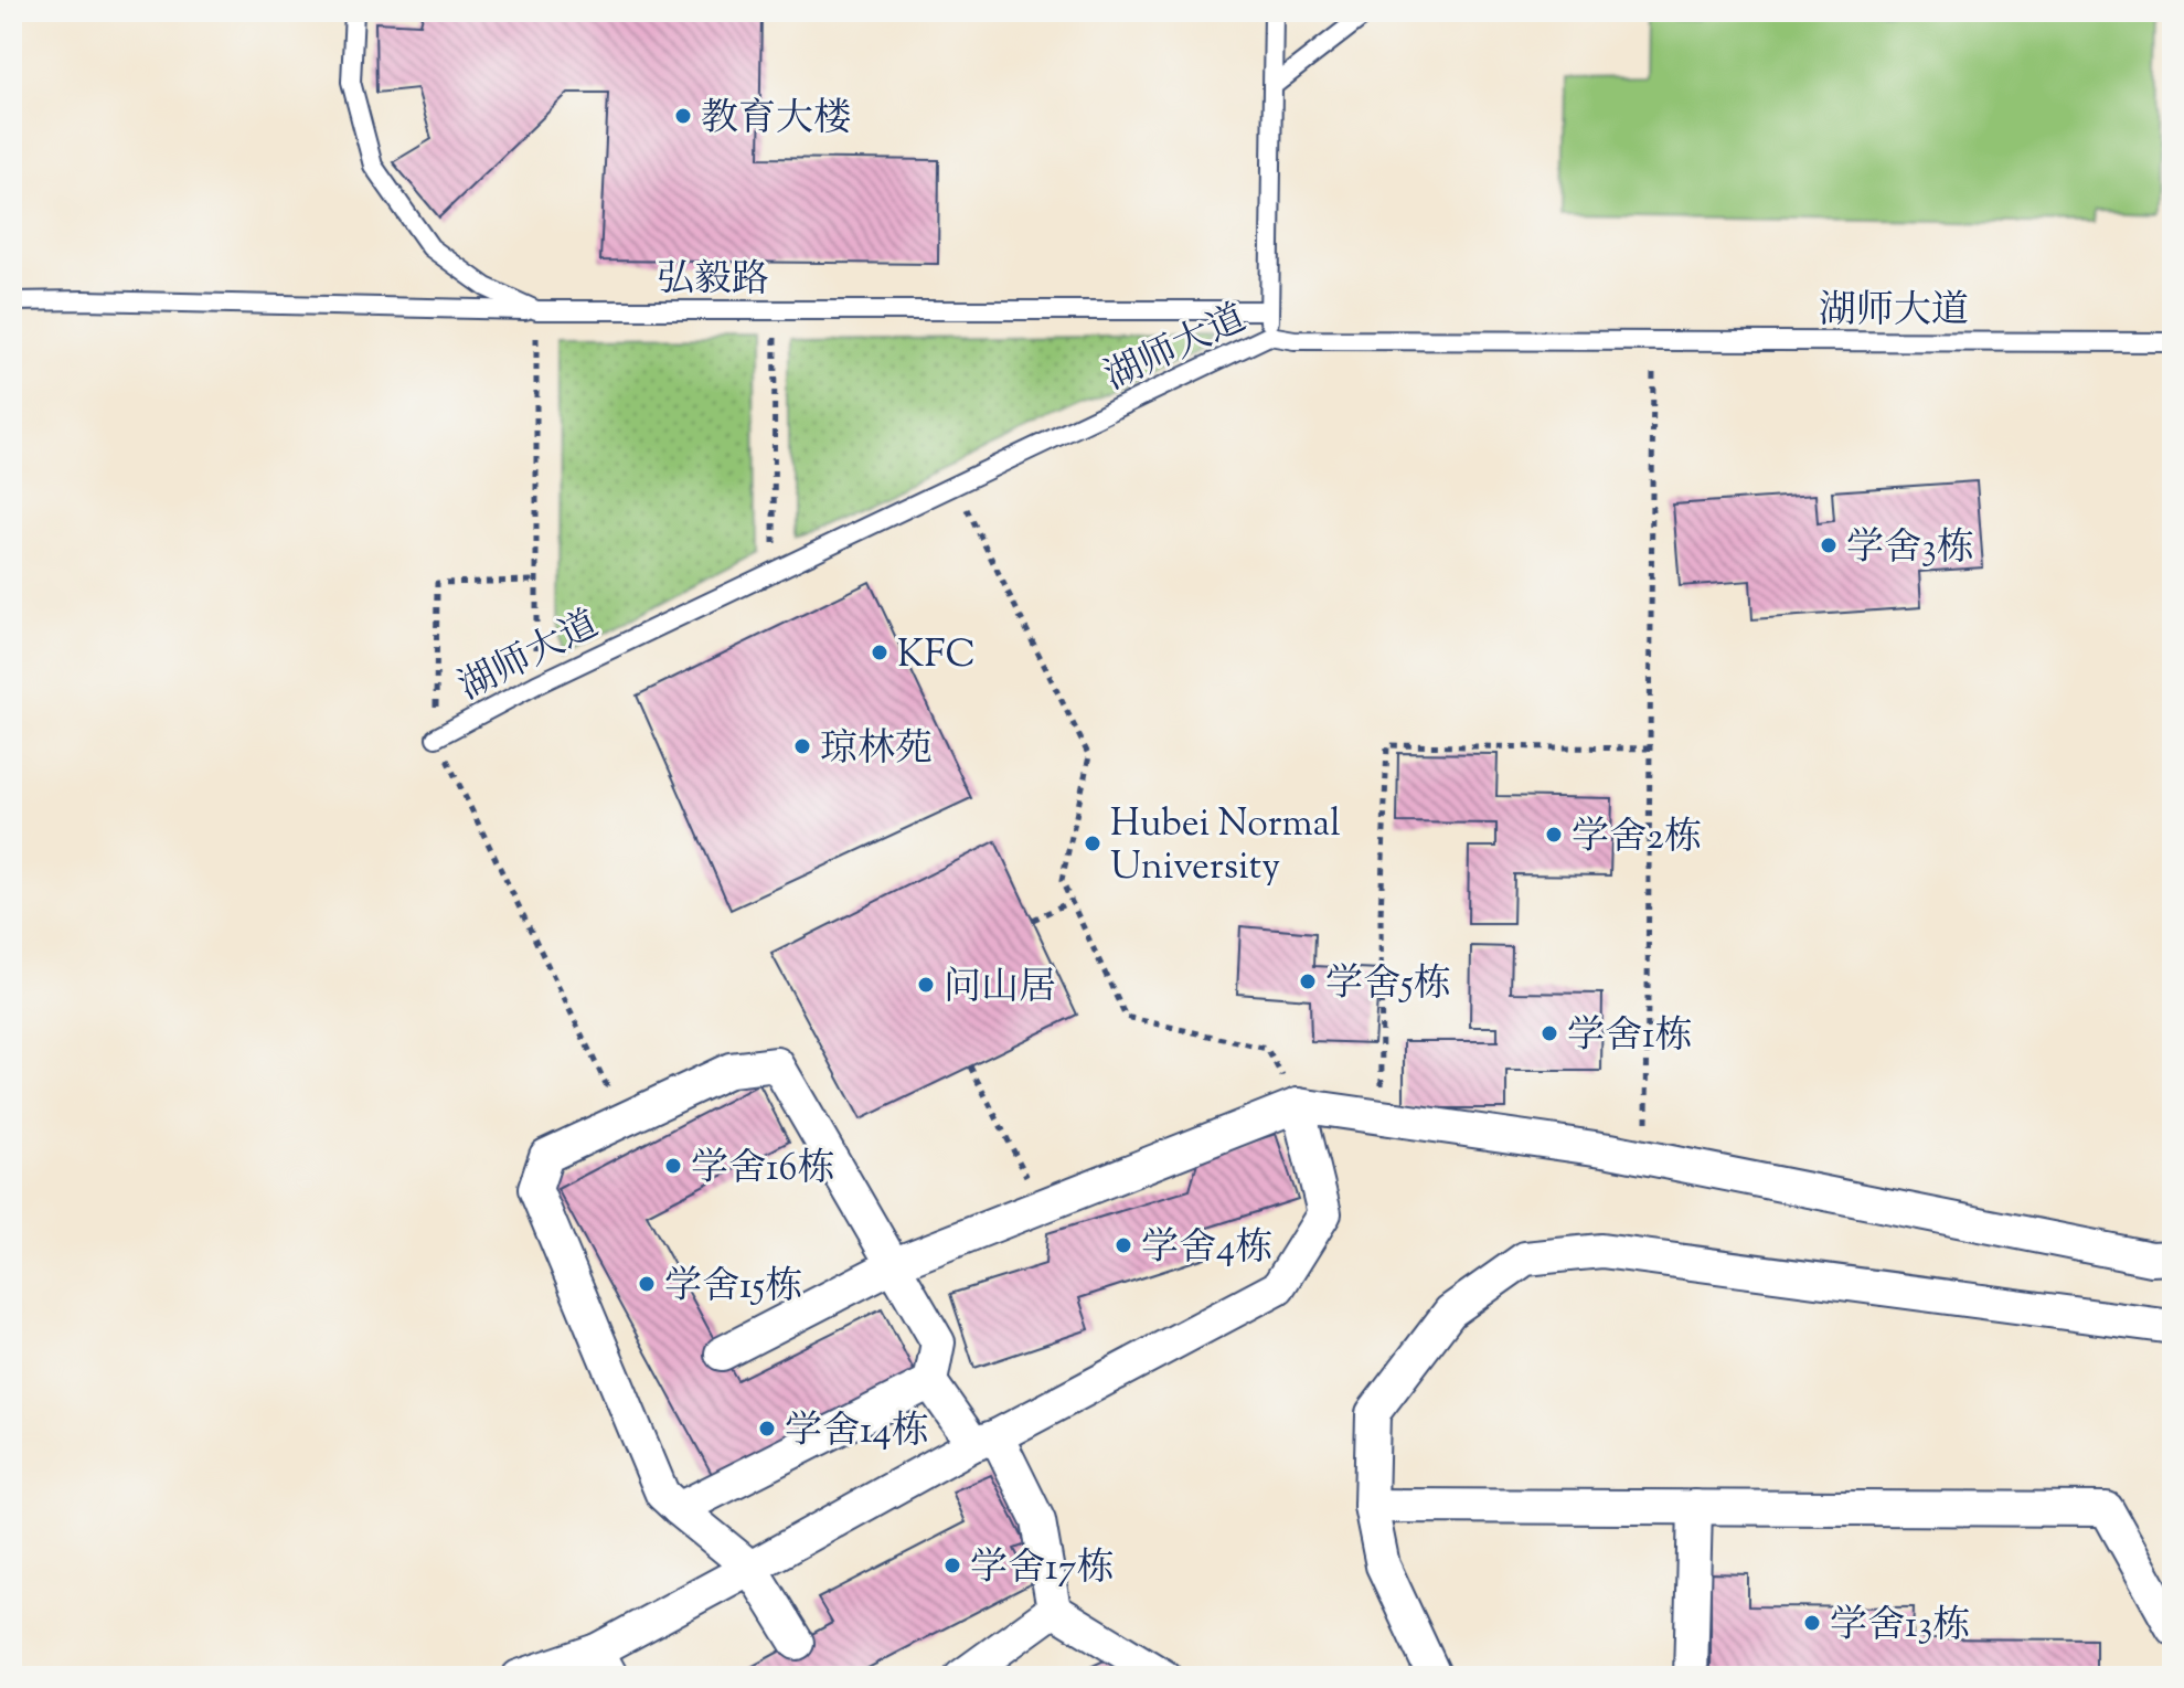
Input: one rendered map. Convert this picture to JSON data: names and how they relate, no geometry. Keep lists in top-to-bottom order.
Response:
{
  "streets": {
    "lane": ["弘毅路", "湖师大道"]
  },
  "places": [
    "教育大楼",
    "学舍3栋",
    "KFC",
    "琼林苑",
    "学舍2栋",
    "Hubei Normal University",
    "学舍5栋",
    "问山居",
    "学舍1栋",
    "学舍16栋",
    "学舍4栋",
    "学舍15栋",
    "学舍14栋",
    "学舍17栋",
    "学舍13栋"
  ]
}
